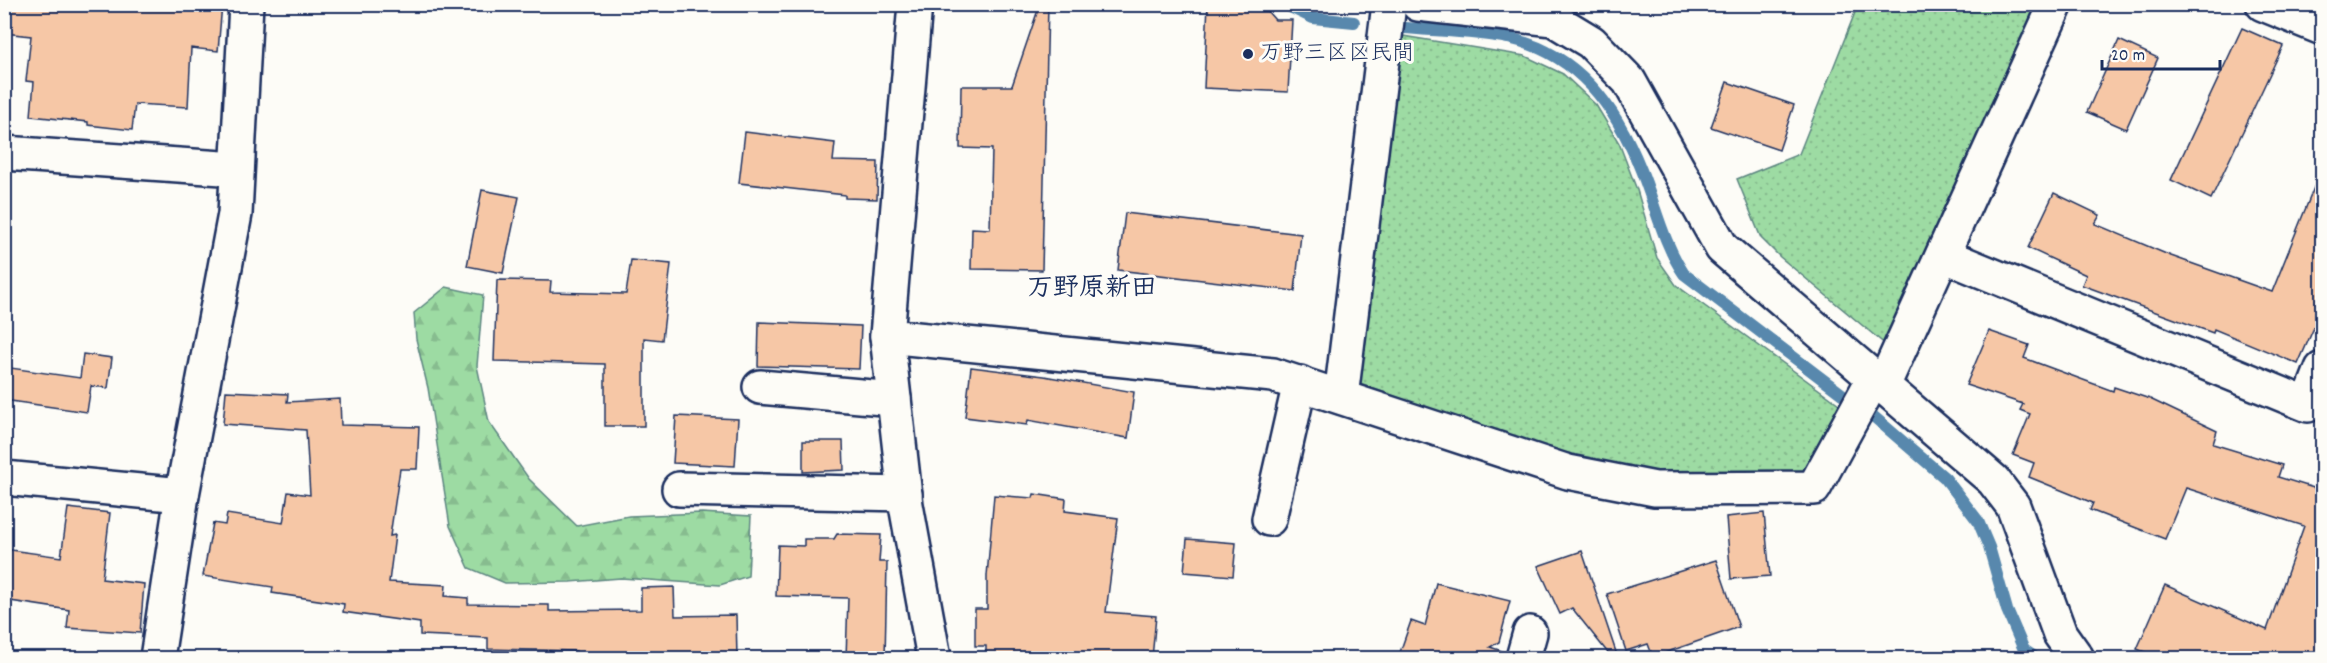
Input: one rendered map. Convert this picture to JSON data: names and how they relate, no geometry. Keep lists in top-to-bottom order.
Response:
{
  "districts": ["万野原新田"],
  "places": ["万野三区区民間"],
  "scale_bar": "20 m"
}
